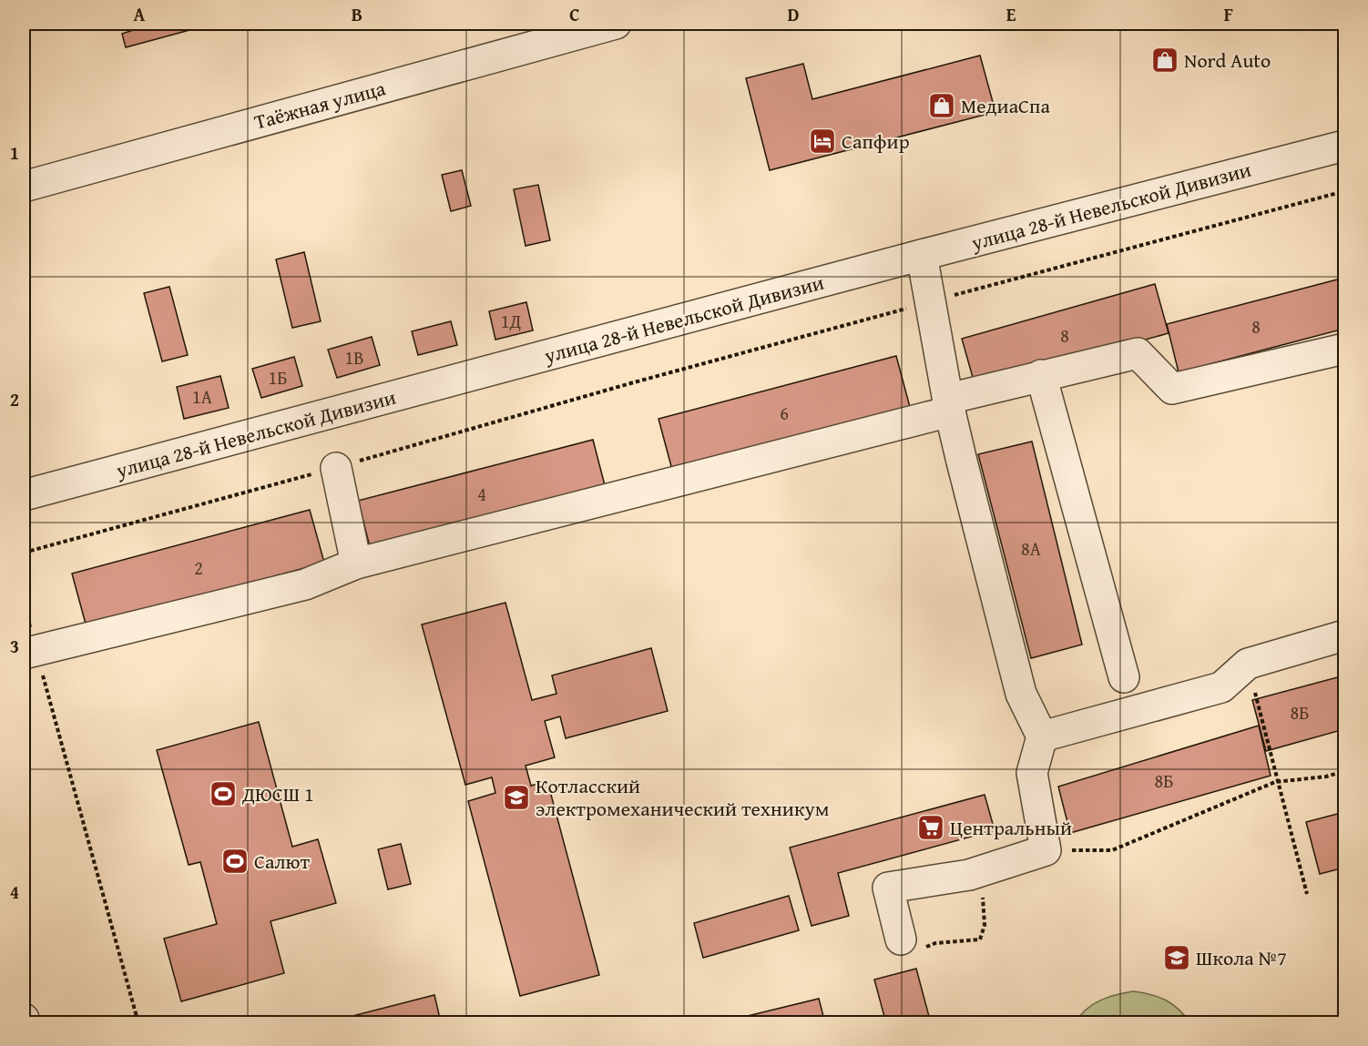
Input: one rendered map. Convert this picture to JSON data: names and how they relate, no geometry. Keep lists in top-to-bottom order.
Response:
{
  "streets": {
    "street": ["Таёжная улица", "улица 28-й Невельской Дивизии"]
  },
  "places": {
    "shop": ["Nord Auto", "МедиаСпа"],
    "hotel": ["Сапфир"],
    "sports": ["ДЮСШ 1", "Салют"],
    "school or university": ["Котласский электромеханический техникум", "Школа №7"],
    "supermarket": ["Центральный"]
  },
  "house_numbers": [
    "1Д",
    "8",
    "8",
    "1В",
    "1Б",
    "1А",
    "6",
    "4",
    "8А",
    "2",
    "8Б",
    "8Б"
  ],
  "grid": {
    "columns": [
      "A",
      "B",
      "C",
      "D",
      "E",
      "F"
    ],
    "rows": [
      "1",
      "2",
      "3",
      "4"
    ]
  }
}
